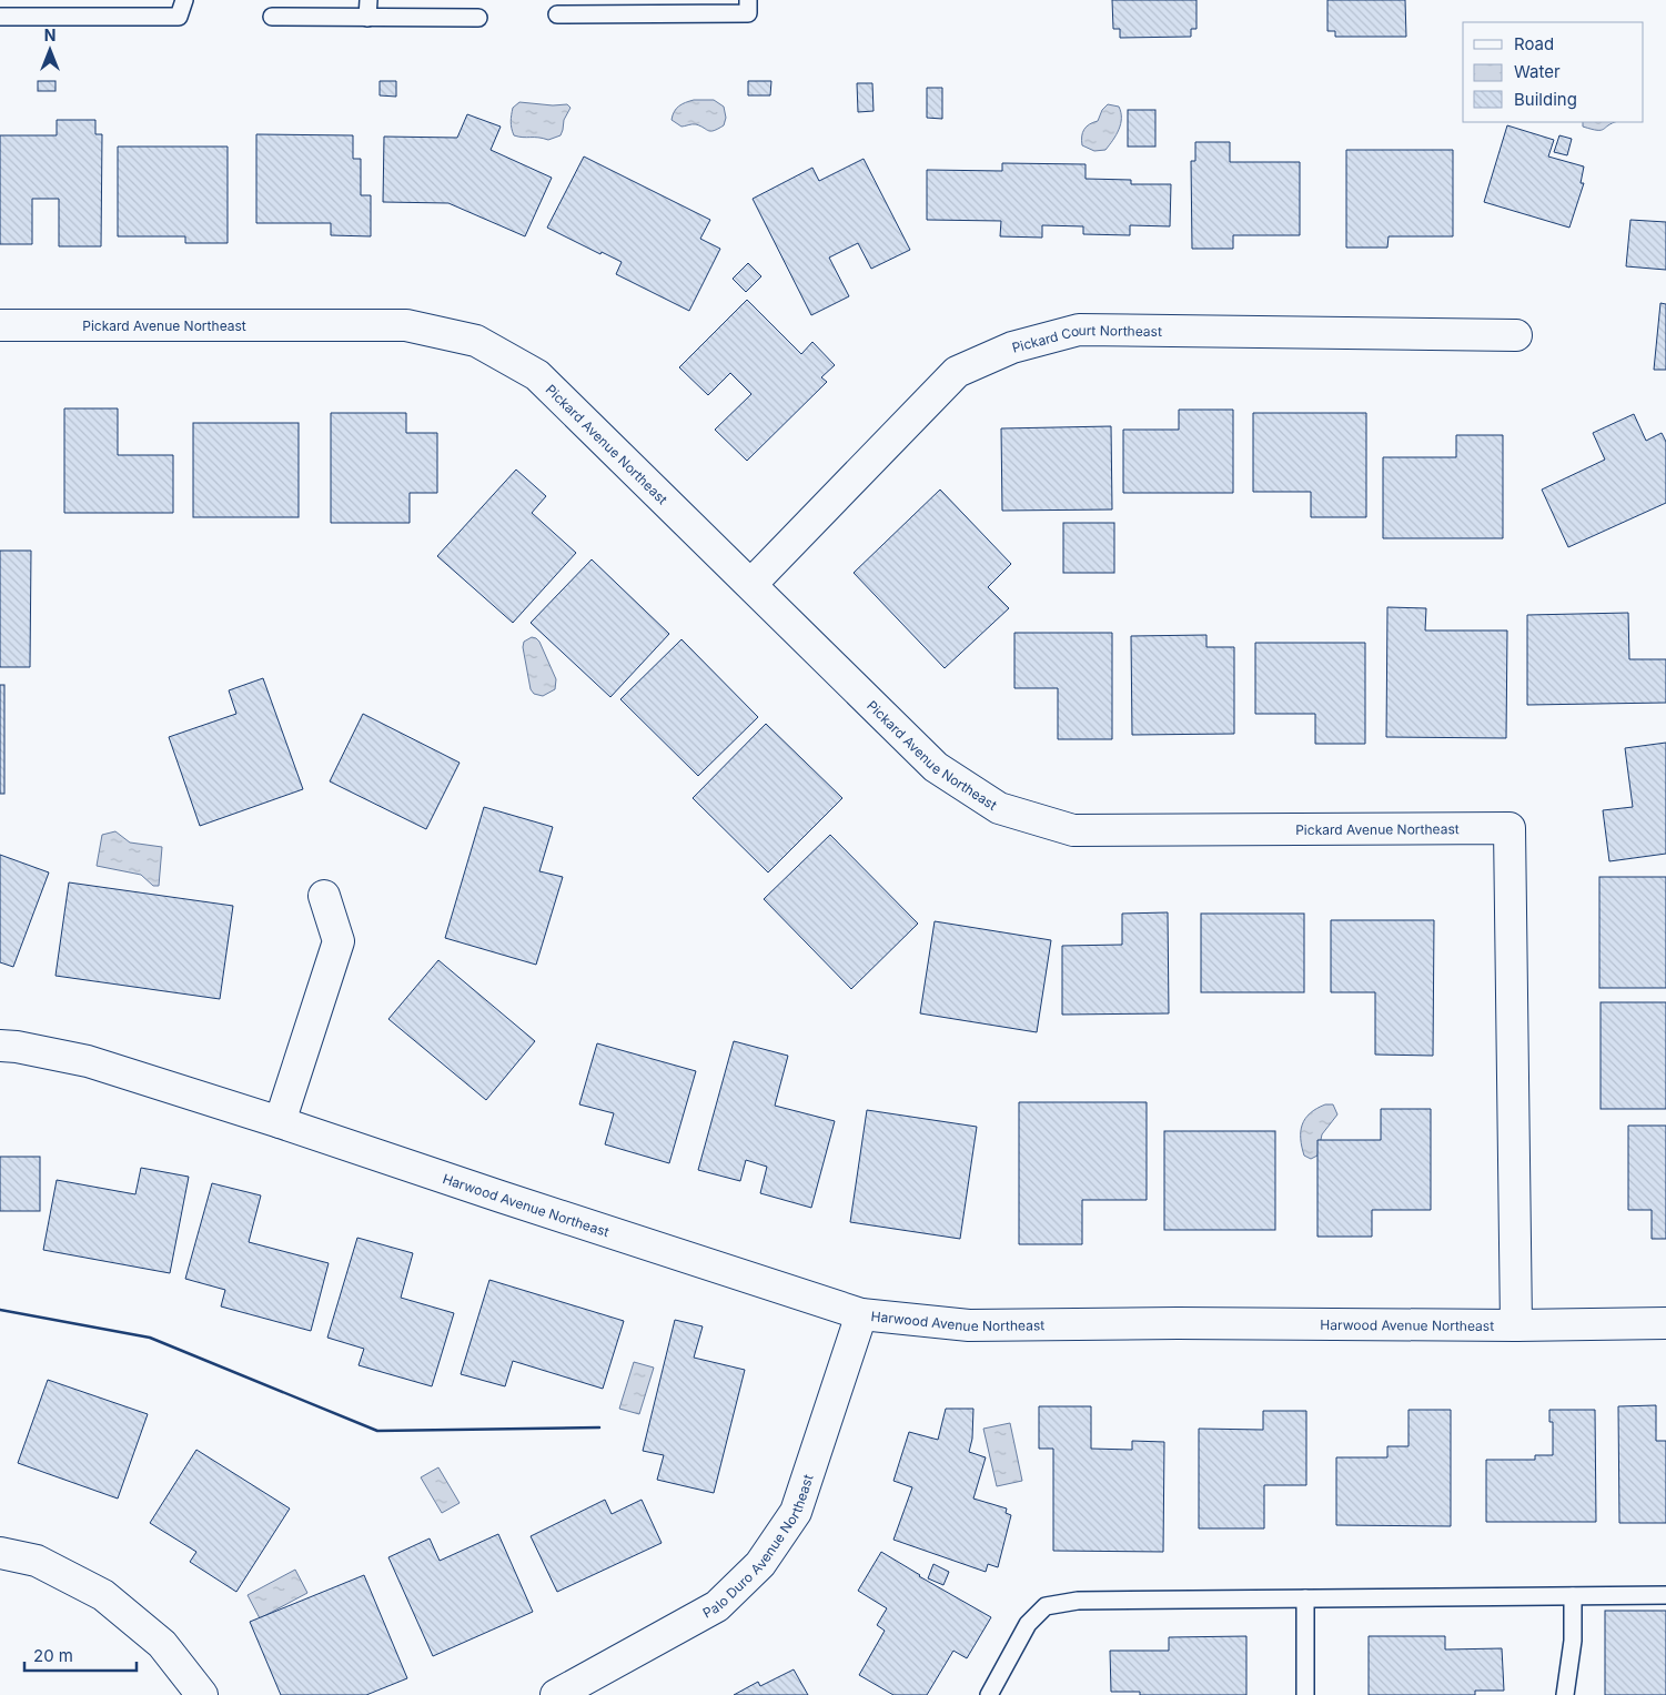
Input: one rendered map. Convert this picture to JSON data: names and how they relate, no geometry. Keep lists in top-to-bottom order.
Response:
{
  "streets": {
    "street": [
      "Pickard Avenue Northeast",
      "Pickard Court Northeast",
      "Harwood Avenue Northeast",
      "Palo Duro Avenue Northeast"
    ]
  },
  "crossings": [
    ["Pickard Avenue Northeast", "Pickard Court Northeast"],
    ["Pickard Avenue Northeast", "Harwood Avenue Northeast"],
    ["Harwood Avenue Northeast", "Palo Duro Avenue Northeast"]
  ],
  "legend": ["Road", "Water", "Building"],
  "scale_bar": "20 m",
  "north": "top"
}
